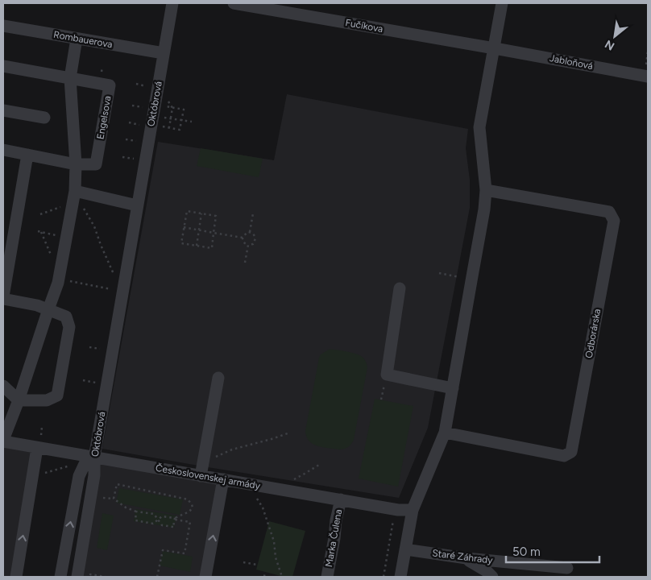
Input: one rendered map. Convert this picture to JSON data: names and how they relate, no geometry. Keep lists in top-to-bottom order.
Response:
{
  "streets": {
    "street": [
      "Fučíkova",
      "Rombauerova",
      "Jabloňová",
      "Októbrová",
      "Engelsova",
      "Odborárska",
      "Československej armády",
      "Marka Čulena",
      "Staré Záhrady"
    ]
  },
  "crossings": [
    ["Fučíkova", "Jabloňová"],
    ["Rombauerova", "Októbrová"],
    ["Októbrová", "Československej armády"],
    ["Československej armády", "Marka Čulena"]
  ],
  "scale_bar": "50 m",
  "north": "bottom left"
}
